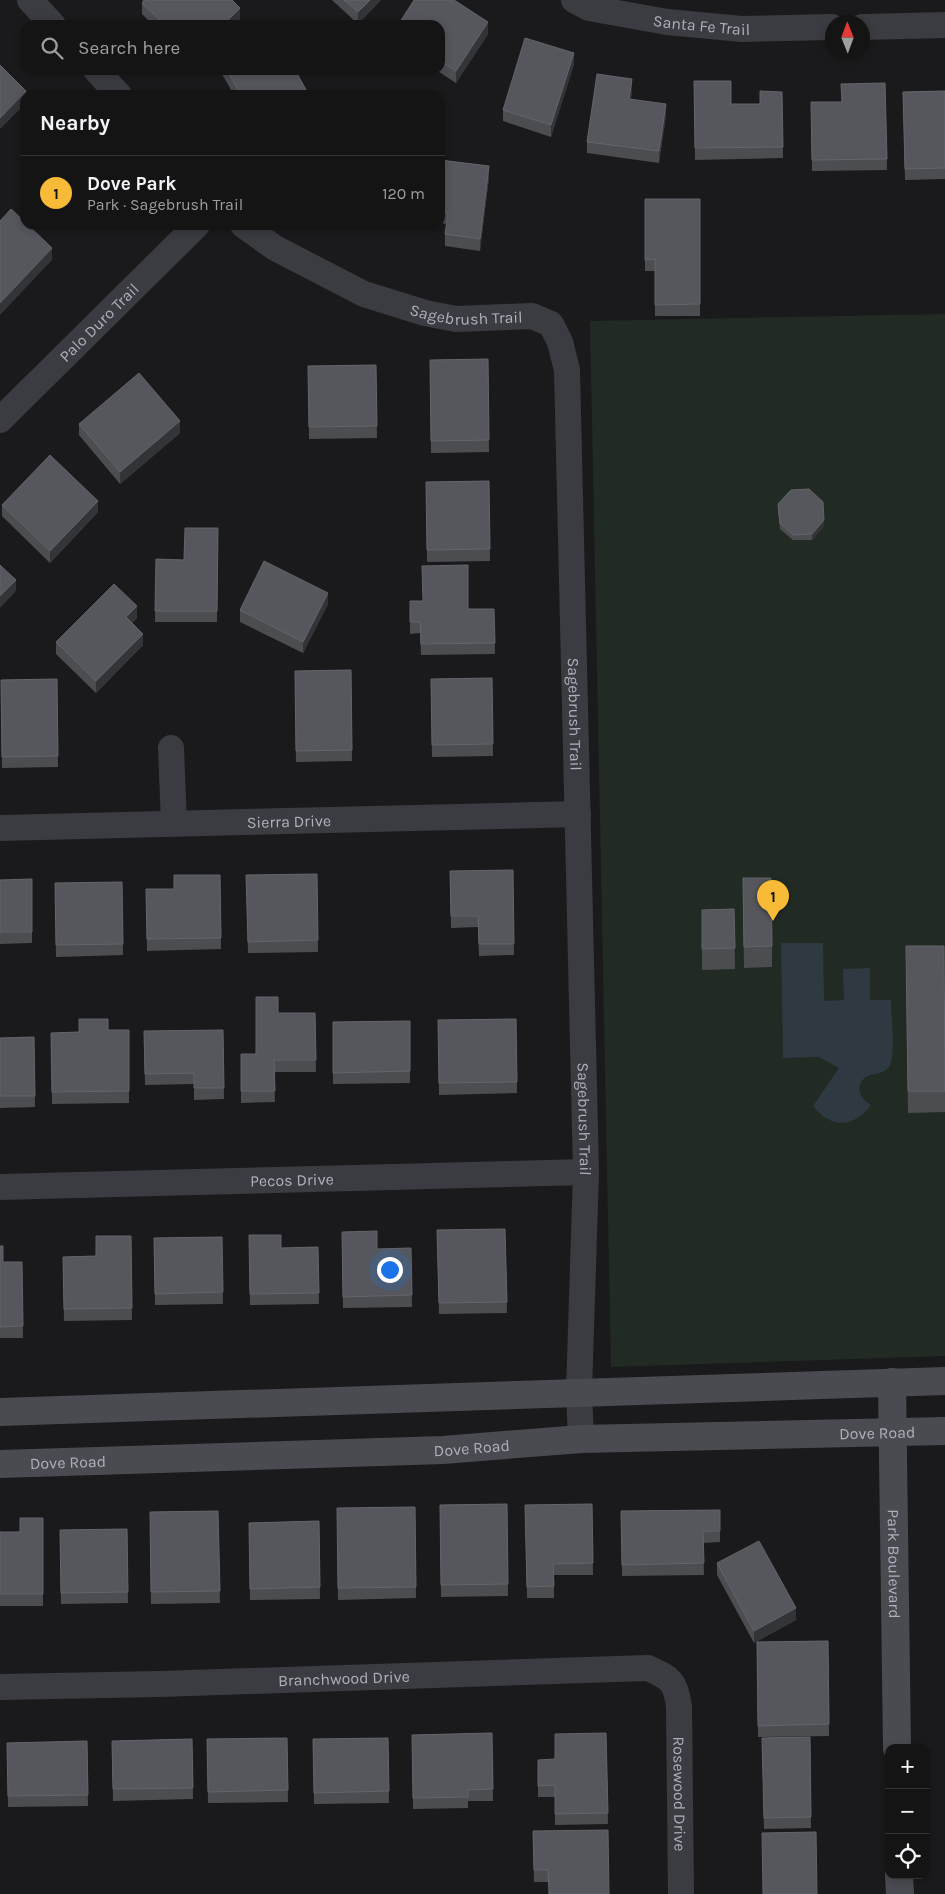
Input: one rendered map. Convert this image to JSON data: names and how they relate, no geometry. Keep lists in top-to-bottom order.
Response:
{
  "streets": {
    "main road": ["Dove Road", "Park Boulevard"],
    "street": [
      "Santa Fe Trail",
      "Sagebrush Trail",
      "Palo Duro Trail",
      "Sierra Drive",
      "Pecos Drive",
      "Branchwood Drive",
      "Rosewood Drive"
    ]
  },
  "crossings": [
    ["Sagebrush Trail", "Sierra Drive"],
    ["Sagebrush Trail", "Pecos Drive"],
    ["Sagebrush Trail", "Dove Road"],
    ["Dove Road", "Park Boulevard"],
    ["Branchwood Drive", "Rosewood Drive"]
  ],
  "north": "top",
  "page": {
    "search": "Search here",
    "heading": "Nearby",
    "list": [
      {
        "mark": "1",
        "name": "Dove Park",
        "note": "Park · Sagebrush Trail",
        "value": "120 m"
      }
    ],
    "pins": "1",
    "map_buttons": ["+", "−"]
  }
}
